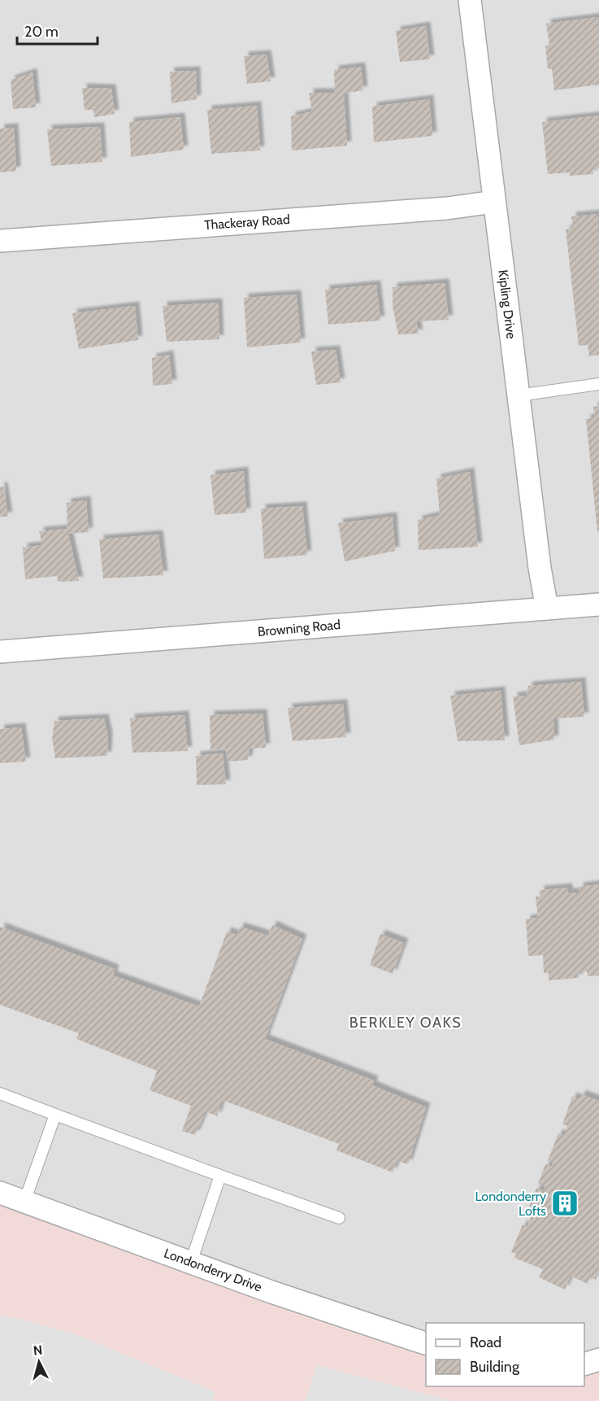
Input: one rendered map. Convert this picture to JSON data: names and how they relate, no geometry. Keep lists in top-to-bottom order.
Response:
{
  "streets": {
    "street": [
      "Thackeray Road",
      "Kipling Drive",
      "Browning Road",
      "Londonderry Drive"
    ]
  },
  "crossings": [
    ["Thackeray Road", "Kipling Drive"],
    ["Kipling Drive", "Browning Road"]
  ],
  "districts": ["BERKLEY OAKS"],
  "places": {
    "building": ["Londonderry Lofts"]
  },
  "legend": ["Road", "Building"],
  "scale_bar": "20 m",
  "north": "top"
}
